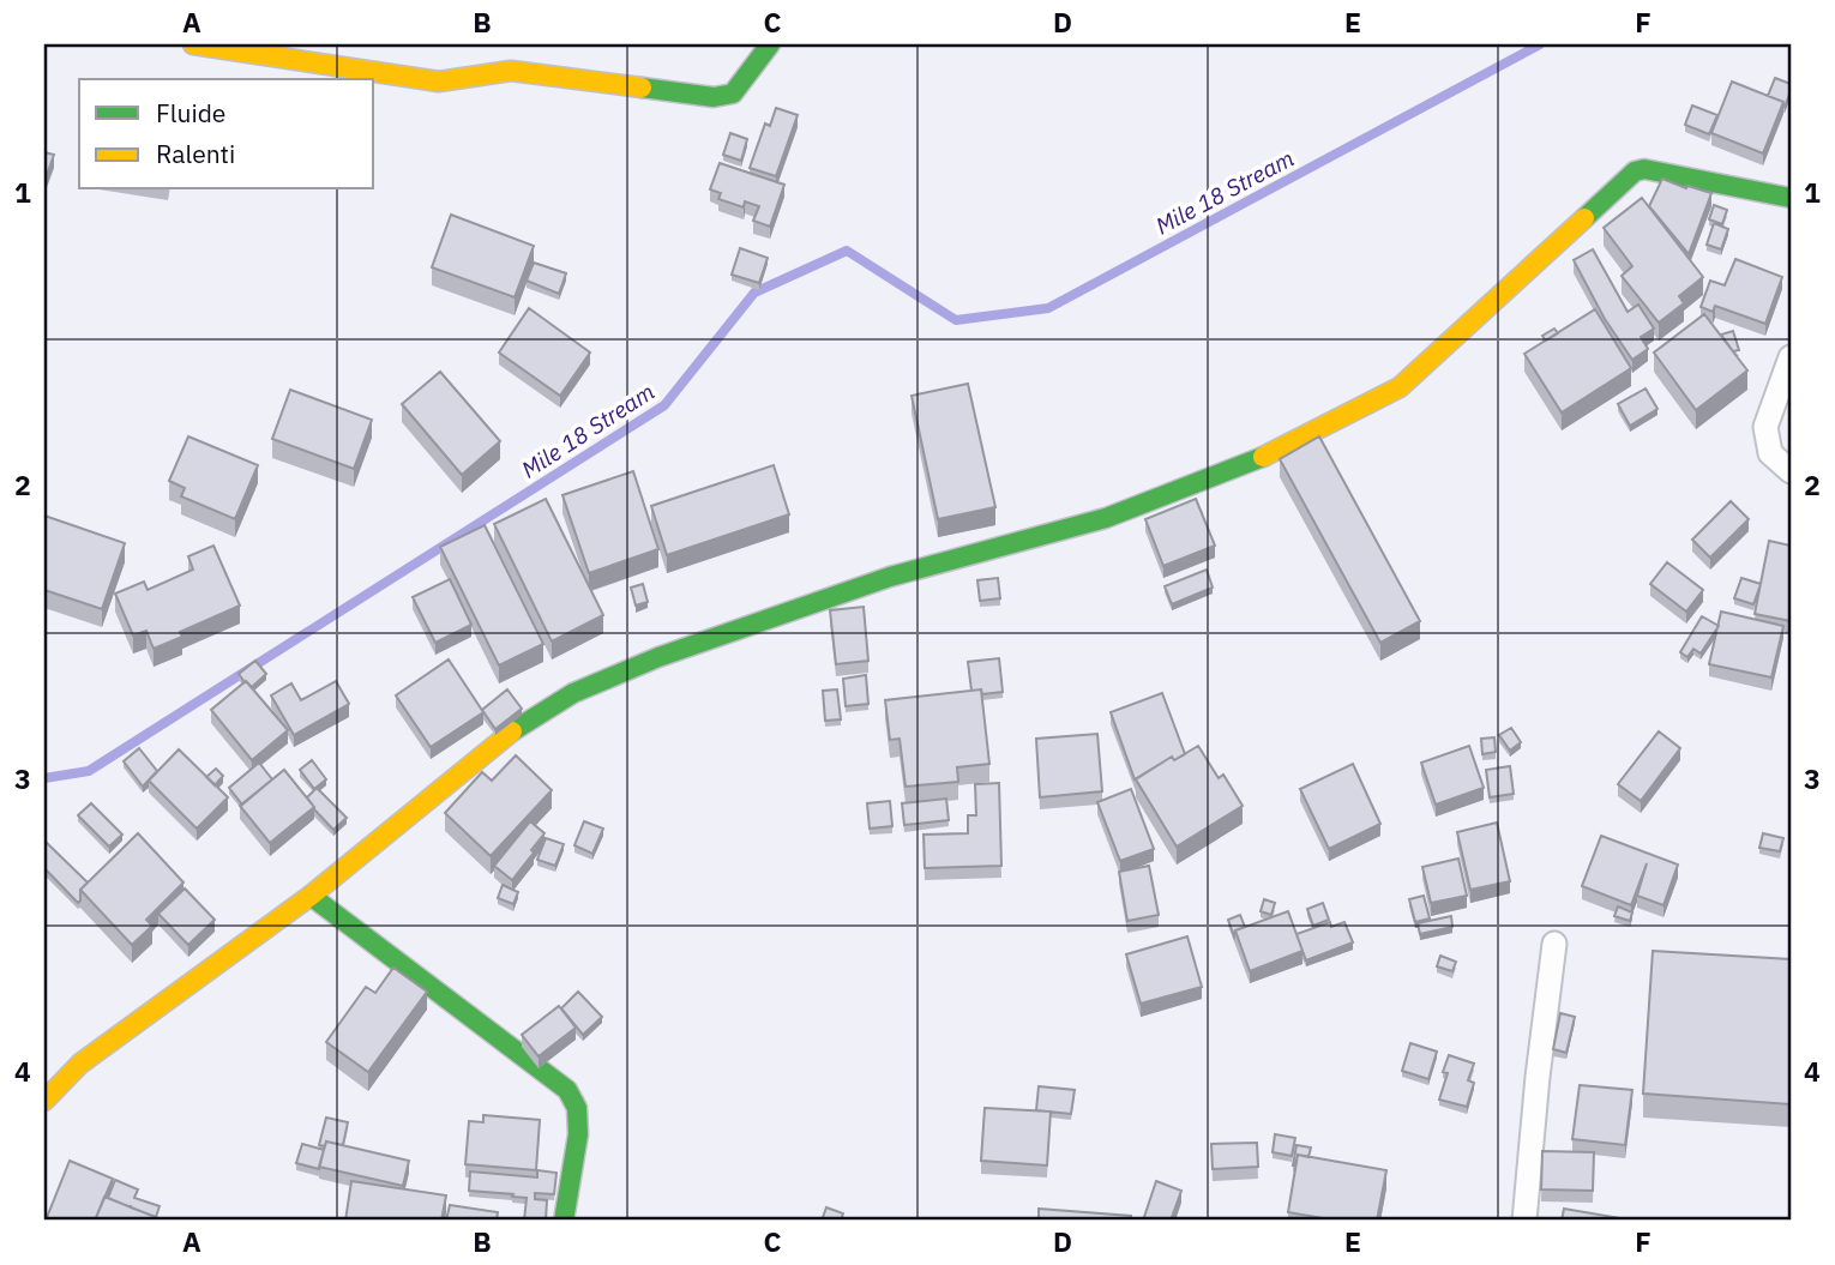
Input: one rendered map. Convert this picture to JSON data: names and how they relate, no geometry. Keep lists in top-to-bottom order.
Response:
{
  "water": ["Mile 18 Stream"],
  "legend": ["Fluide", "Ralenti"],
  "grid": {
    "columns": [
      "A",
      "B",
      "C",
      "D",
      "E",
      "F"
    ],
    "rows": [
      "1",
      "2",
      "3",
      "4"
    ]
  }
}
